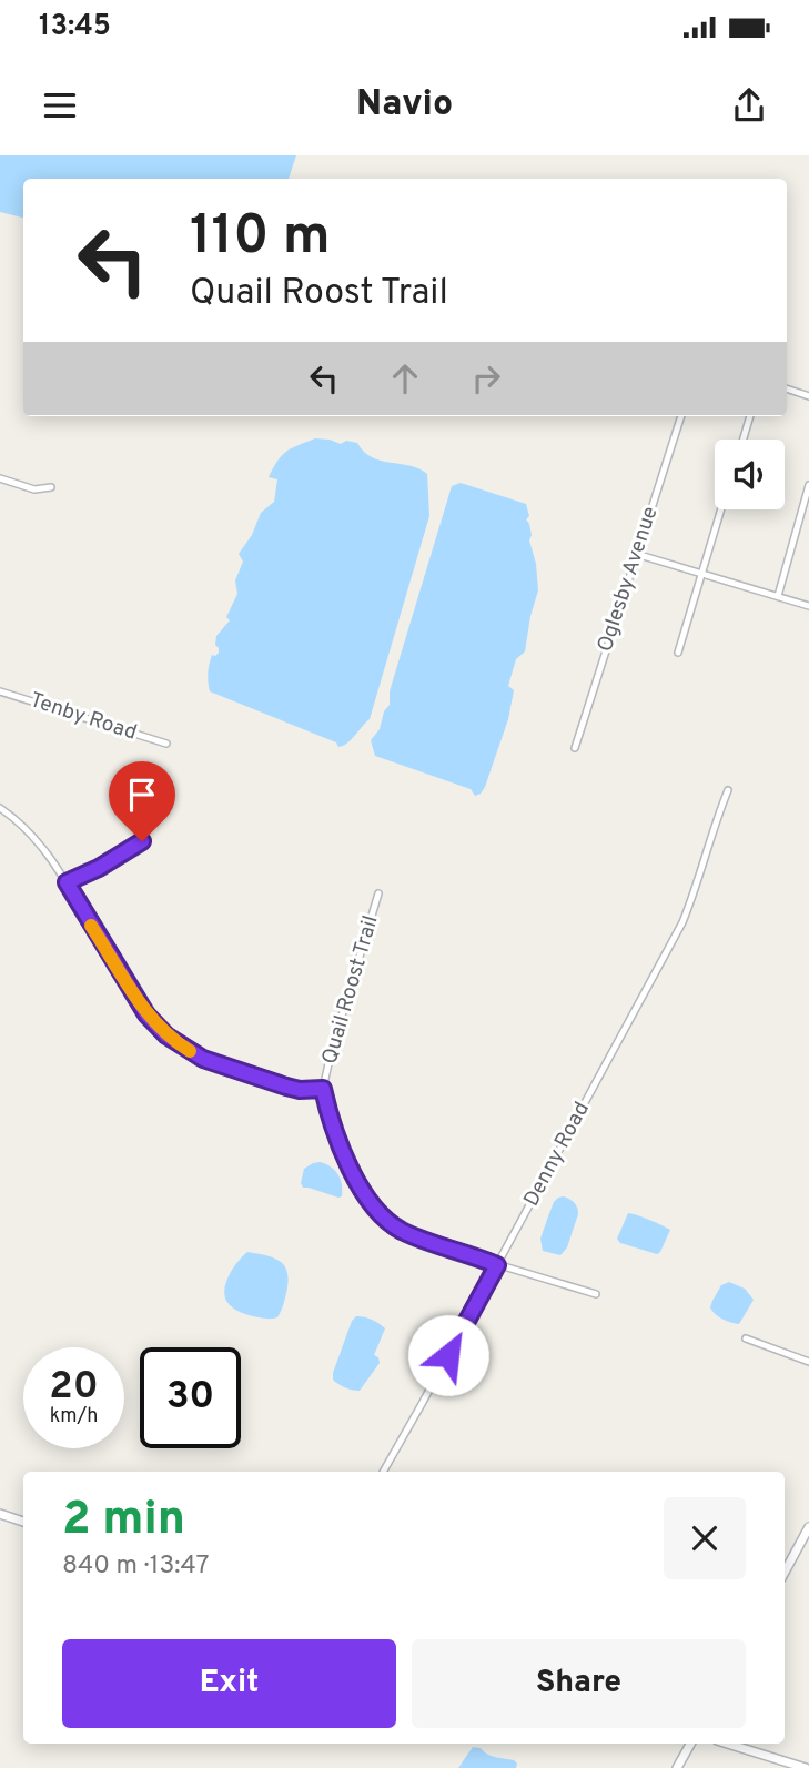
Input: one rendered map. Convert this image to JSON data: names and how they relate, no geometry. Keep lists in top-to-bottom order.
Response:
{
  "streets": {
    "street": [
      "Oglesby Avenue",
      "Tenby Road",
      "Quail Roost Trail",
      "Denny Road"
    ]
  },
  "crossings": [
    ["Quail Roost Trail", "Denny Road"]
  ],
  "page": {
    "status": "13:45",
    "header": "Navio",
    "turn": ["110 m", "Quail Roost Trail"],
    "speed": "20 km/h",
    "limit": "30",
    "heading": ["2 min", "840 m · 13:47"],
    "buttons": ["Exit", "Share"]
  }
}
